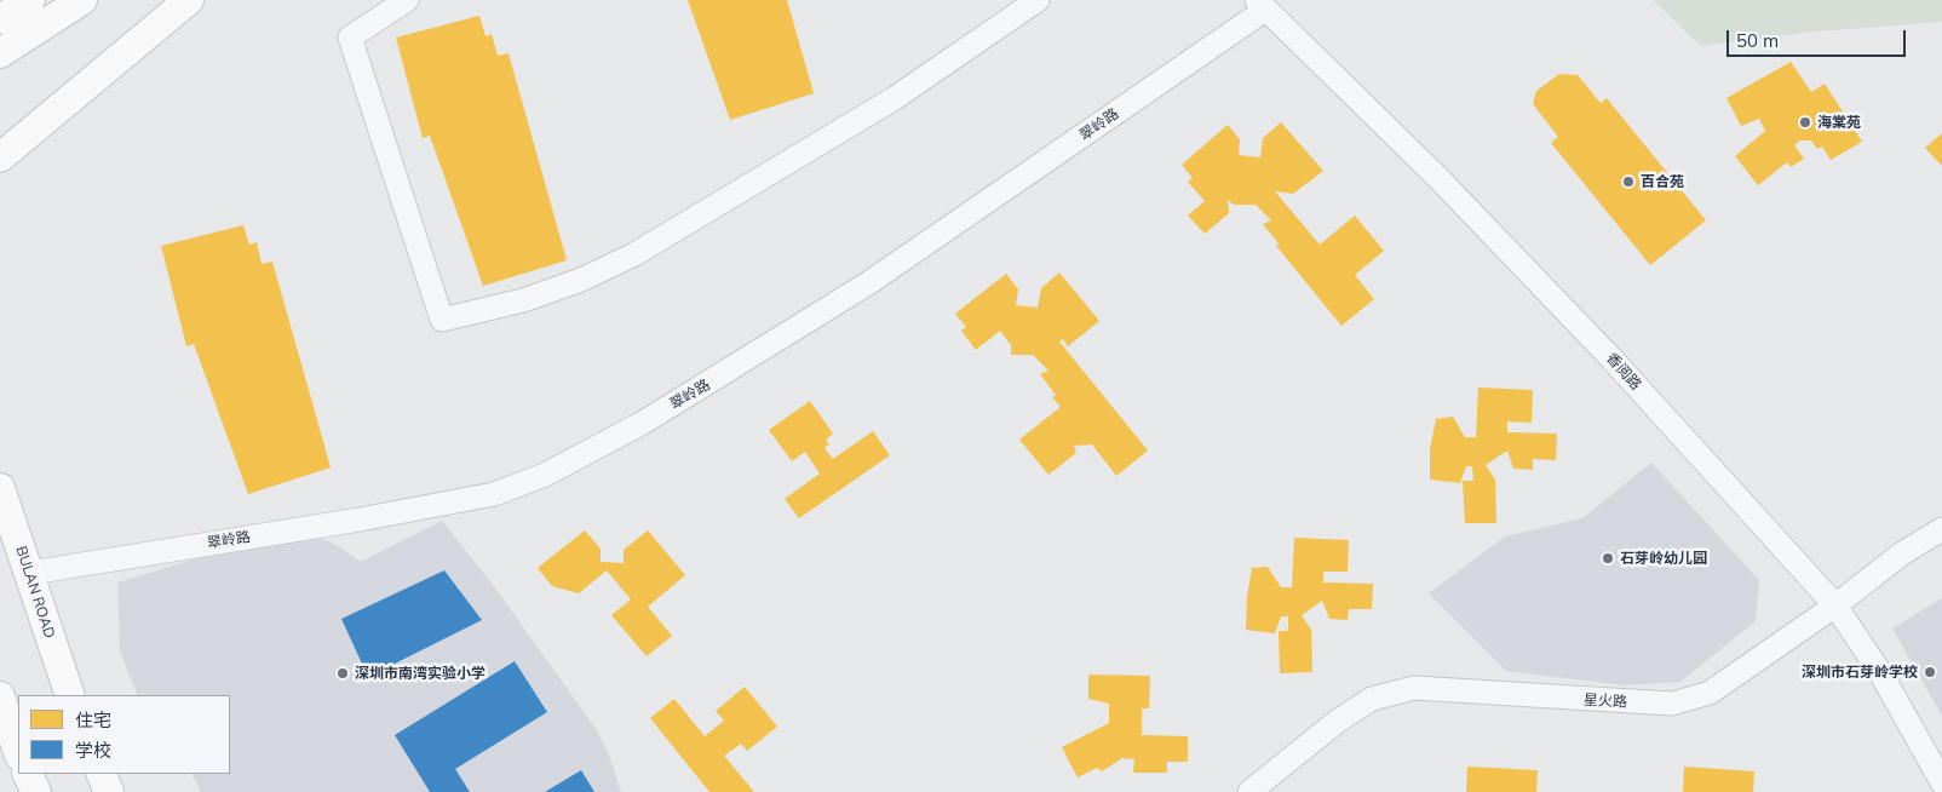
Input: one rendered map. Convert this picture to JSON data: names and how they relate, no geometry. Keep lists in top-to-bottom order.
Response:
{
  "streets": {
    "main road": ["BULAN ROAD"],
    "street": ["翠岭路", "香阅路", "星火路"]
  },
  "crossings": [
    ["翠岭路", "香阅路"],
    ["翠岭路", "BULAN ROAD"],
    ["香阅路", "星火路"]
  ],
  "places": [
    "海棠苑",
    "百合苑",
    "石芽岭幼儿园",
    "深圳市石芽岭学校",
    "深圳市南湾实验小学"
  ],
  "legend": ["住宅", "学校"],
  "scale_bar": "50 m"
}
